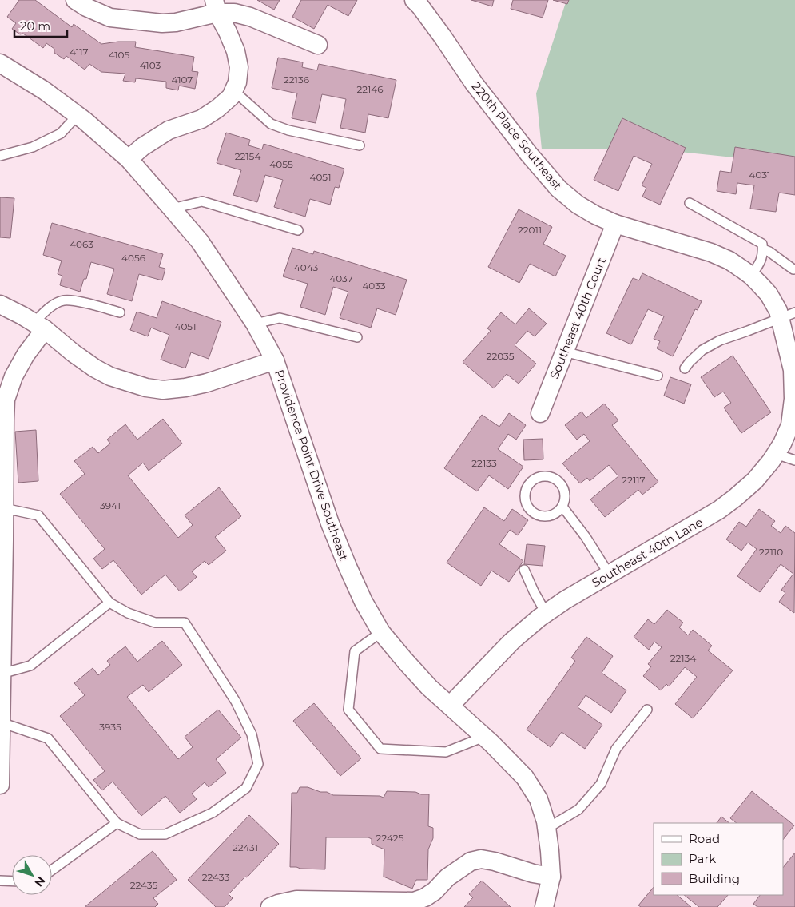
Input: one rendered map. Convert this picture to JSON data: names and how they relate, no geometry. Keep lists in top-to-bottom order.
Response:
{
  "streets": {
    "street": [
      "220th Place Southeast",
      "Southeast 40th Court",
      "Providence Point Drive Southeast",
      "Southeast 40th Lane"
    ]
  },
  "crossings": [
    ["220th Place Southeast", "Southeast 40th Court"],
    ["220th Place Southeast", "Southeast 40th Lane"],
    ["Providence Point Drive Southeast", "Southeast 40th Lane"]
  ],
  "house_numbers": [
    "4117",
    "4105",
    "4103",
    "4107",
    "22136",
    "22146",
    "22154",
    "4055",
    "4031",
    "4051",
    "22011",
    "4063",
    "4056",
    "4043",
    "4037",
    "4033",
    "4051",
    "22035",
    "22133",
    "22117",
    "3941",
    "22110",
    "22134",
    "3935",
    "22425",
    "22431",
    "22433",
    "22435"
  ],
  "legend": ["Road", "Park", "Building"],
  "scale_bar": "20 m",
  "north": "bottom right"
}
